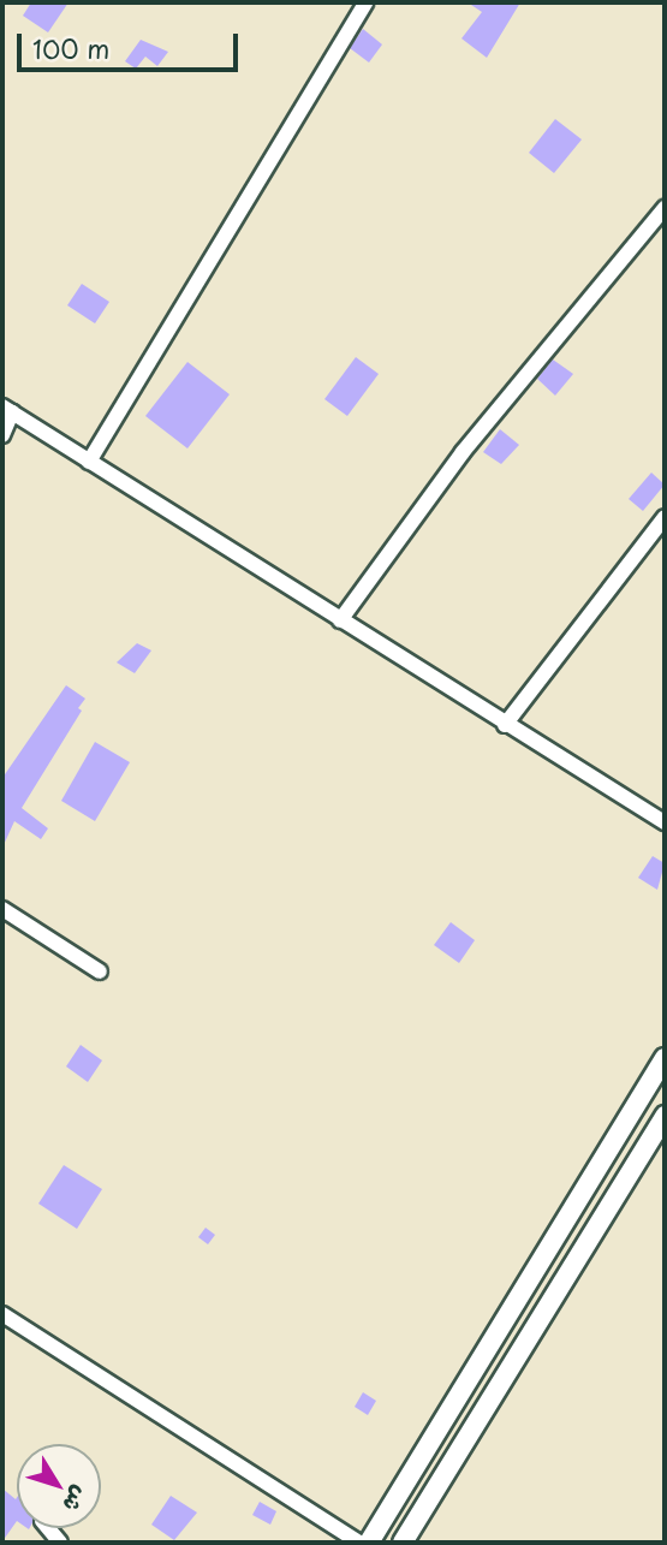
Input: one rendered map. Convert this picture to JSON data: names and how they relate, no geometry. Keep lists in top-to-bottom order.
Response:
{
  "scale_bar": "100 m",
  "north": "bottom right"
}
